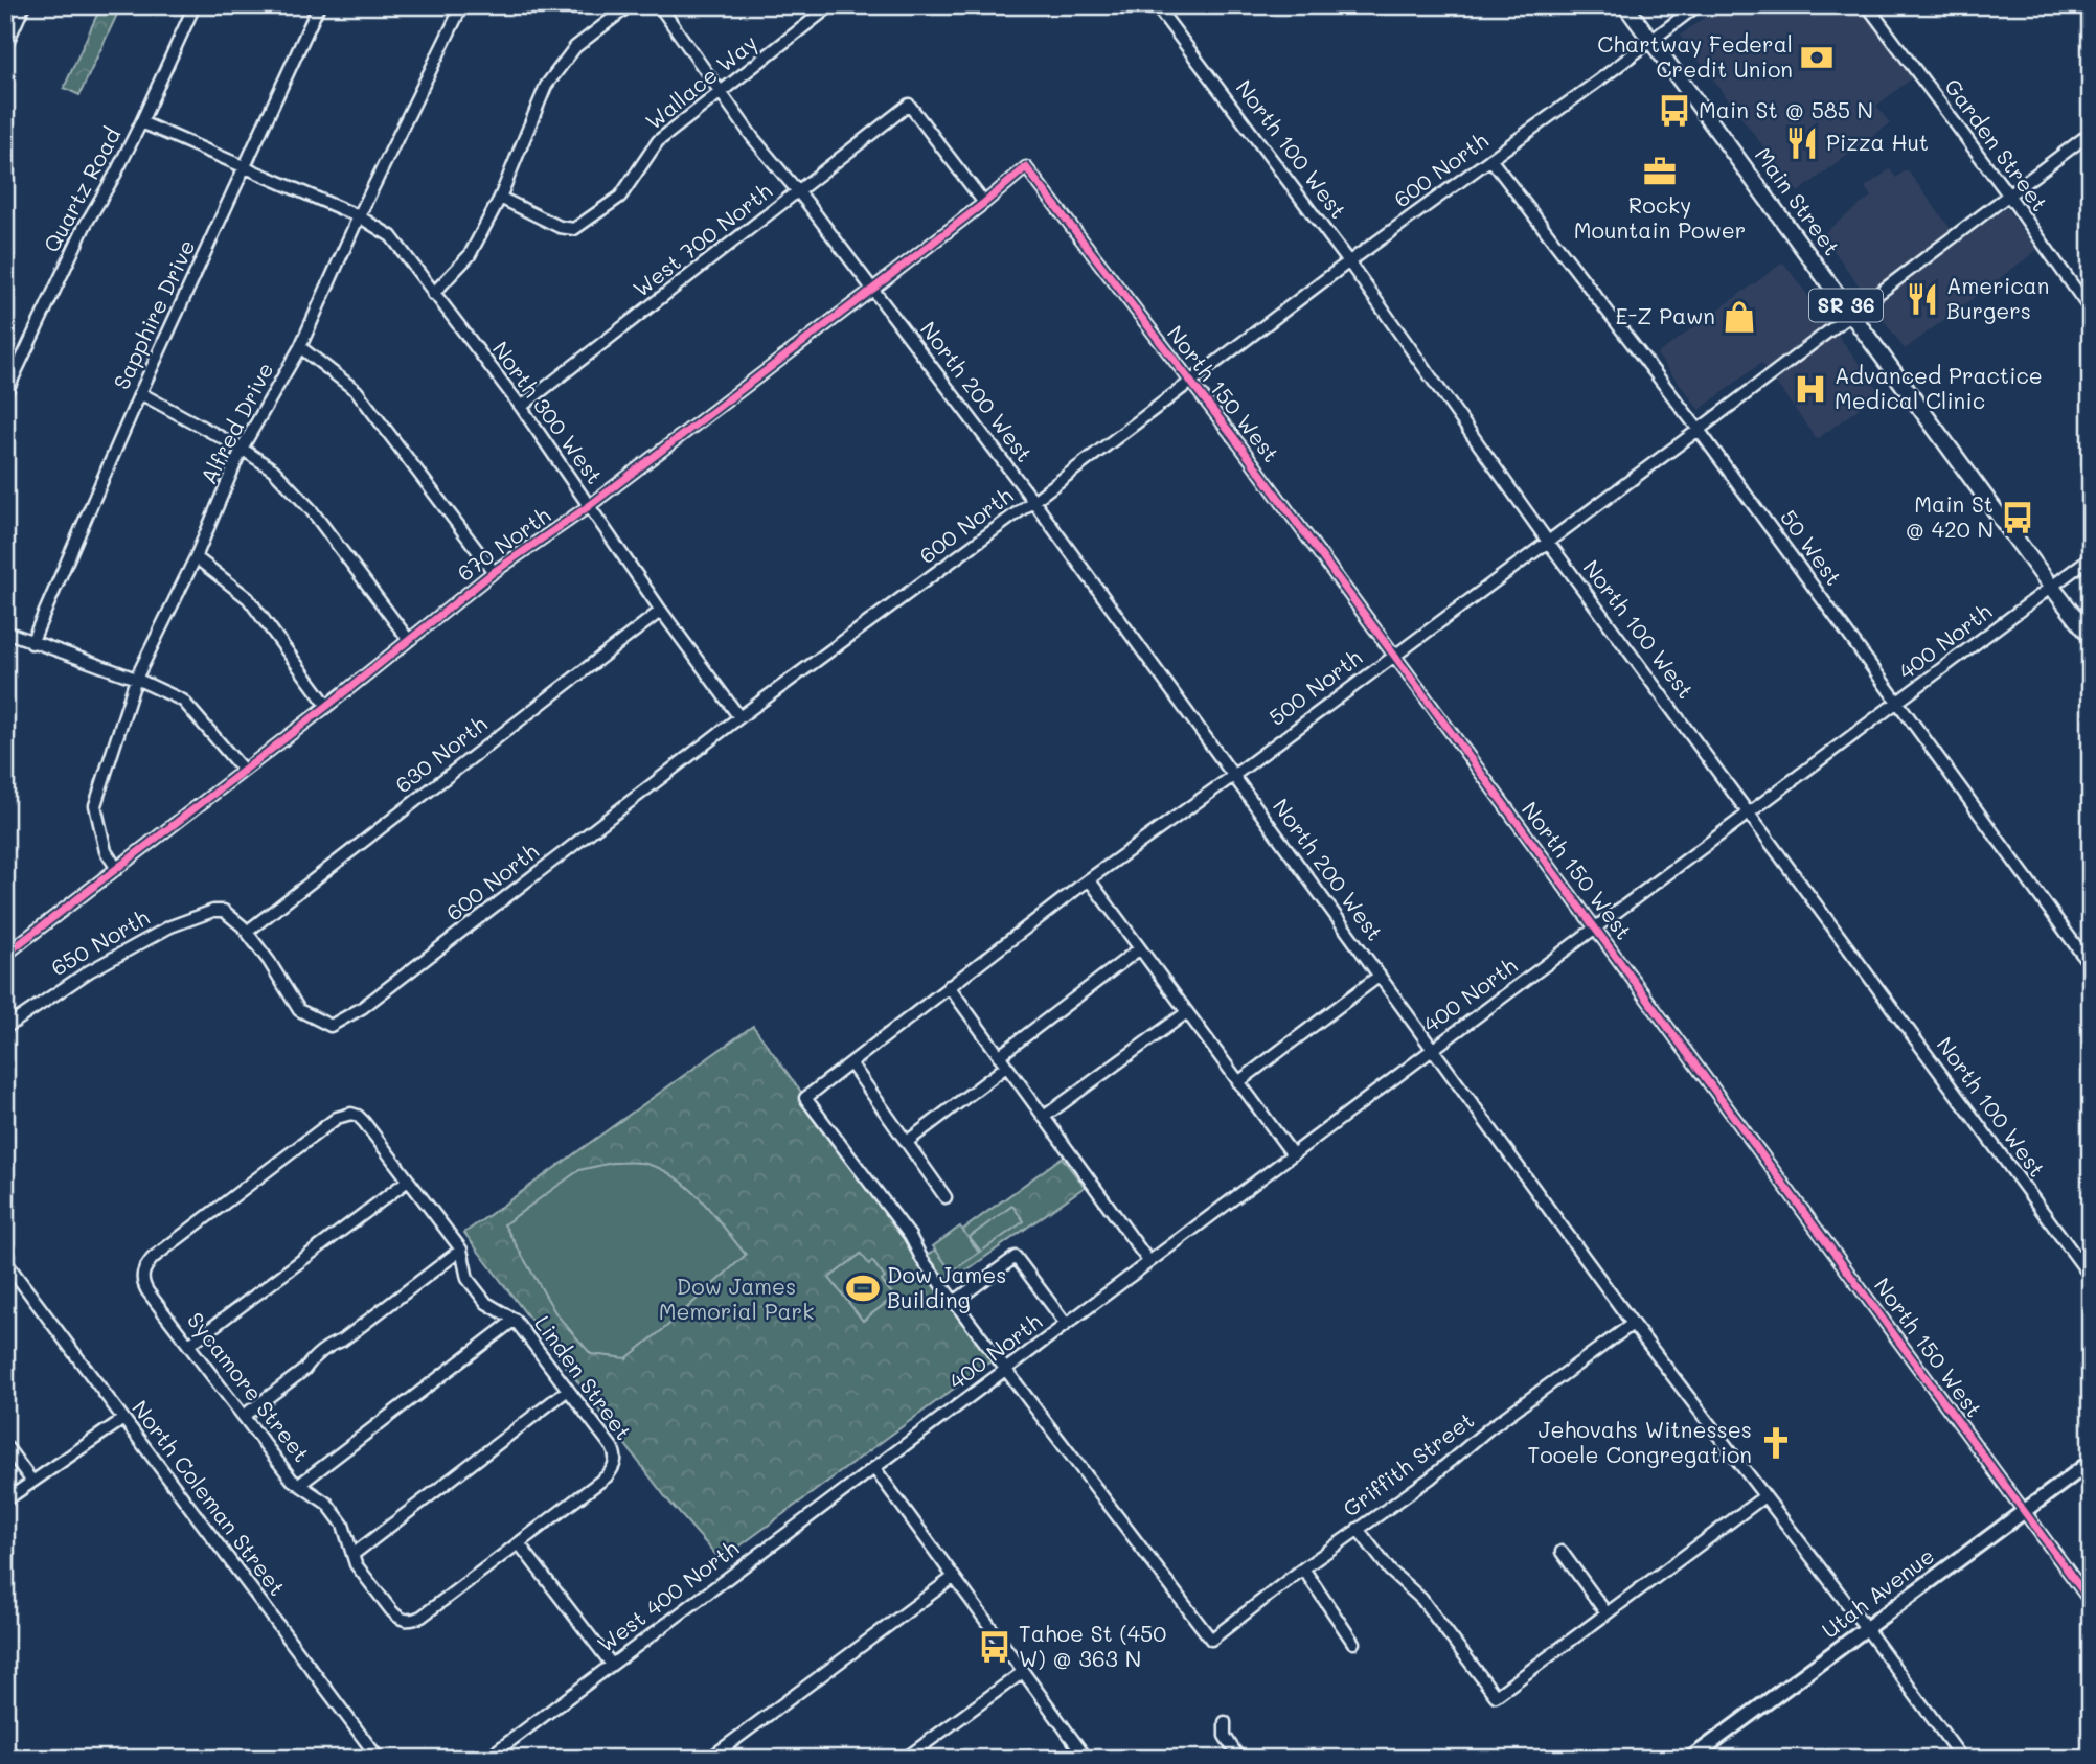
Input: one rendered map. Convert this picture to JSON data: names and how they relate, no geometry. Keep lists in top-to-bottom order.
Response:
{
  "streets": {
    "highway": ["Main Street", "SR 36"],
    "main road": ["Utah Avenue"],
    "street": [
      "Wallace Way",
      "Garden Street",
      "North 100 West",
      "600 North",
      "Quartz Road",
      "West 700 North",
      "Sapphire Drive",
      "North 200 West",
      "North 150 West",
      "North 300 West",
      "Alfred Drive",
      "670 North",
      "50 West",
      "400 North",
      "500 North",
      "630 North",
      "650 North",
      "Linden Street",
      "Sycamore Street",
      "Griffith Street",
      "North Coleman Street",
      "West 400 North"
    ]
  },
  "crossings": [
    ["Wallace Way", "North 200 West"],
    ["Garden Street", "500 North"],
    ["North 100 West", "600 North"],
    ["North 100 West", "400 North"],
    ["North 100 West", "500 North"],
    ["600 North", "Main Street"],
    ["600 North", "North 200 West"],
    ["600 North", "North 150 West"],
    ["600 North", "North 300 West"],
    ["600 North", "50 West"],
    ["600 North", "630 North"],
    ["600 North", "650 North"],
    ["Quartz Road", "North 300 West"],
    ["Main Street", "400 North"],
    ["Main Street", "500 North"],
    ["West 700 North", "North 200 West"],
    ["West 700 North", "North 300 West"],
    ["West 700 North", "670 North"],
    ["Sapphire Drive", "North 300 West"],
    ["North 200 West", "670 North"],
    ["North 200 West", "400 North"],
    ["North 200 West", "500 North"],
    ["North 200 West", "Griffith Street"],
    ["North 200 West", "Utah Avenue"],
    ["North 150 West", "670 North"],
    ["North 150 West", "400 North"],
    ["North 150 West", "500 North"],
    ["North 150 West", "Utah Avenue"],
    ["North 300 West", "Alfred Drive"],
    ["North 300 West", "670 North"],
    ["North 300 West", "630 North"],
    ["Alfred Drive", "670 North"],
    ["50 West", "400 North"],
    ["50 West", "500 North"],
    ["400 North", "Griffith Street"],
    ["400 North", "West 400 North"],
    ["630 North", "650 North"],
    ["Linden Street", "Sycamore Street"]
  ],
  "parks": ["Dow James Memorial Park"],
  "places": {
    "bank": ["Chartway Federal Credit Union"],
    "bus stop": ["Main St @ 585 N", "Main St @ 420 N", "Tahoe St (450 W) @ 363 N"],
    "restaurant": ["Pizza Hut", "American Burgers"],
    "office": ["Rocky Mountain Power"],
    "shop": ["E-Z Pawn"],
    "hospital": ["Advanced Practice Medical Clinic"],
    "sports": ["Dow James Building"],
    "church": ["Jehovahs Witnesses Tooele Congregation"]
  }
}
